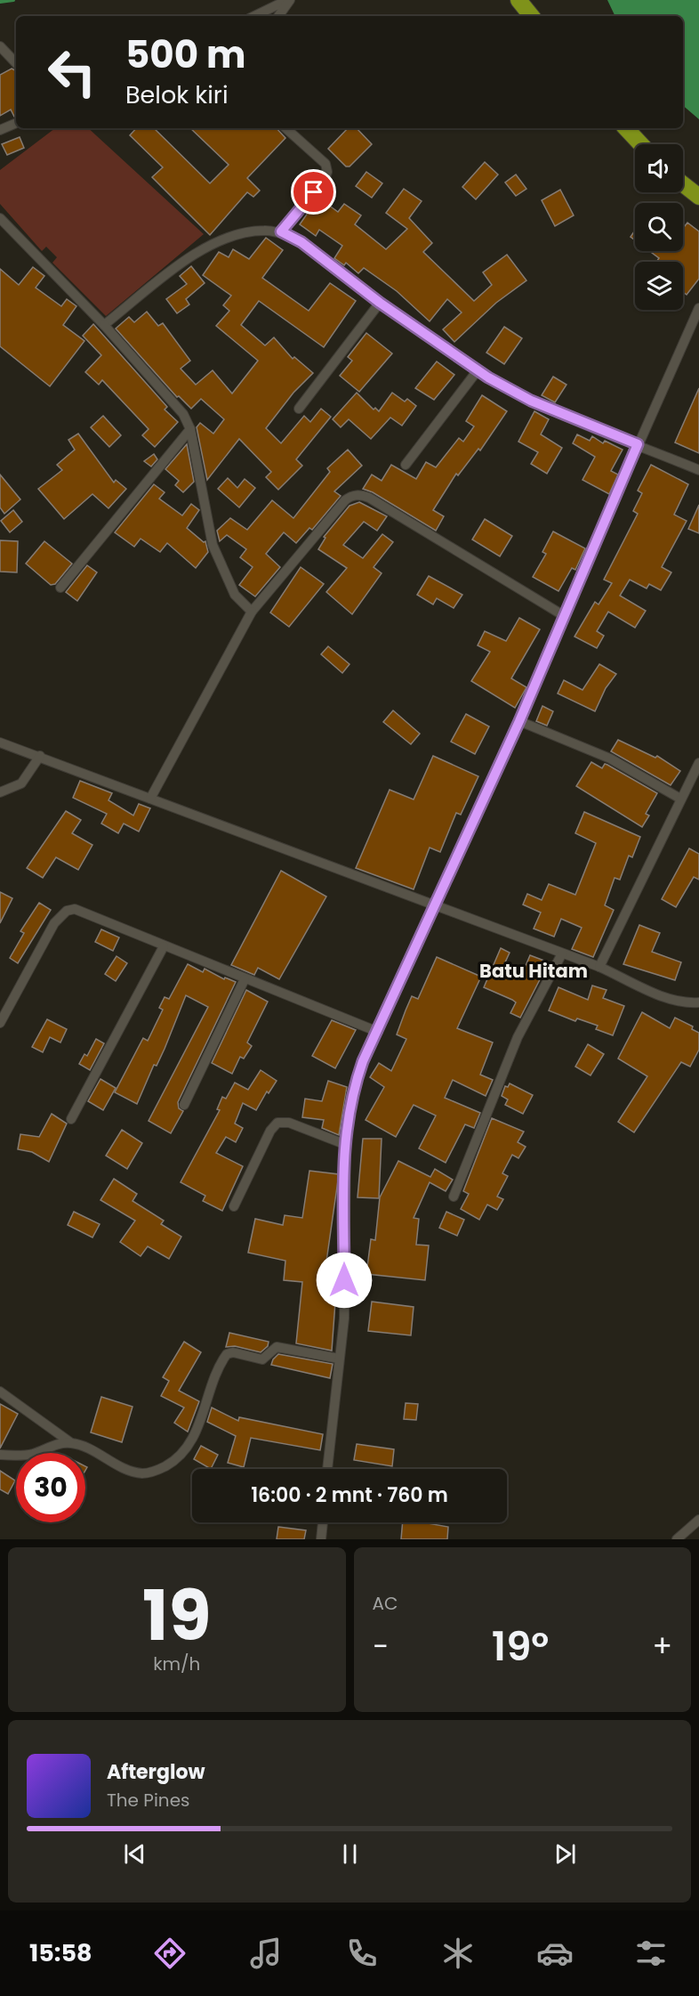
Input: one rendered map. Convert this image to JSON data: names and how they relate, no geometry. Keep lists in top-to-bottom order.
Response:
{
  "districts": ["Batu Hitam"],
  "page": {
    "turn": ["500 m", "Belok kiri"],
    "limit": "30",
    "trip": "16:00 · 2 mnt · 760 m",
    "tile": [
      ["19", "km/h"],
      "AC"
    ],
    "heat": ["−", "19°", "+"],
    "song": ["Afterglow", "The Pines"],
    "tabs": "15:58"
  }
}
